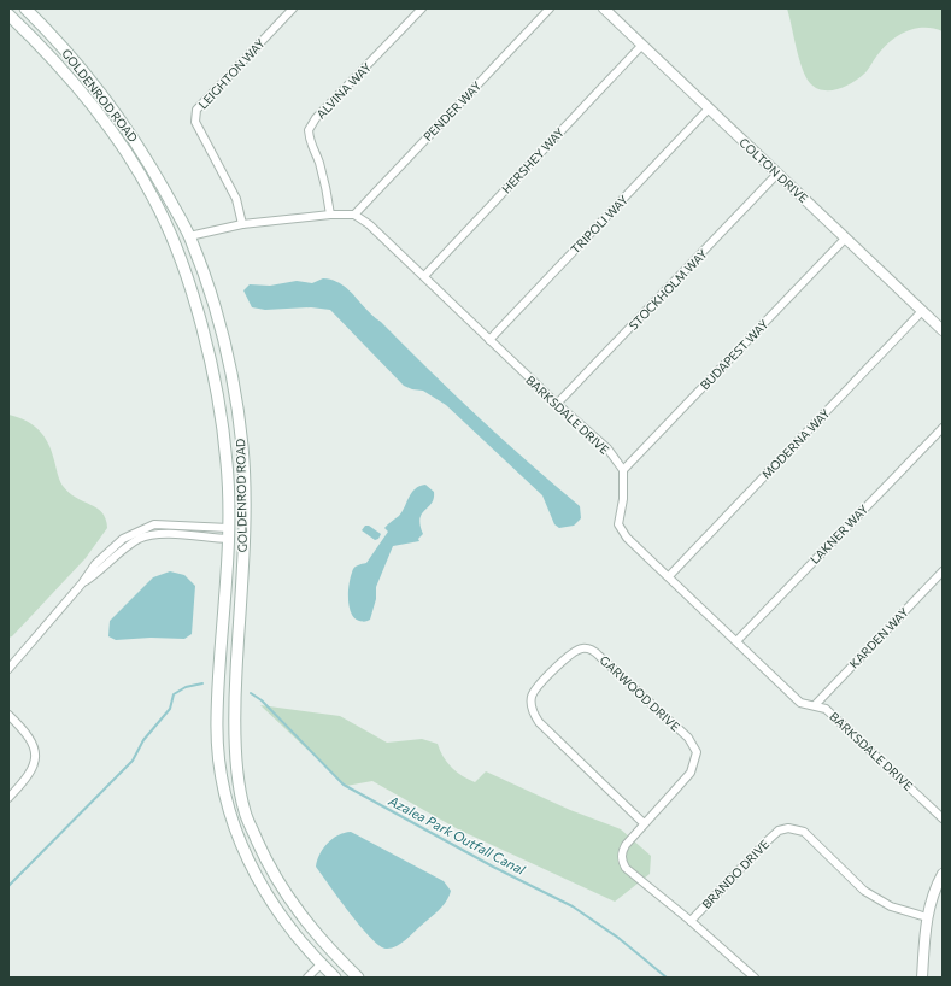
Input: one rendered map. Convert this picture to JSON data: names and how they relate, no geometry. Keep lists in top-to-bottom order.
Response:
{
  "streets": {
    "main road": ["GOLDENROD ROAD"],
    "street": [
      "LEIGHTON WAY",
      "ALVINA WAY",
      "PENDER WAY",
      "HERSHEY WAY",
      "COLTON DRIVE",
      "TRIPOLI WAY",
      "STOCKHOLM WAY",
      "BUDAPEST WAY",
      "BARKSDALE DRIVE",
      "MODERNA WAY",
      "LAKNER WAY",
      "KARDEN WAY",
      "GARWOOD DRIVE",
      "BRANDO DRIVE"
    ]
  },
  "crossings": [
    ["PENDER WAY", "BARKSDALE DRIVE"],
    ["HERSHEY WAY", "COLTON DRIVE"],
    ["HERSHEY WAY", "BARKSDALE DRIVE"],
    ["COLTON DRIVE", "TRIPOLI WAY"],
    ["COLTON DRIVE", "STOCKHOLM WAY"],
    ["COLTON DRIVE", "BUDAPEST WAY"],
    ["COLTON DRIVE", "MODERNA WAY"],
    ["TRIPOLI WAY", "BARKSDALE DRIVE"],
    ["STOCKHOLM WAY", "BARKSDALE DRIVE"],
    ["BUDAPEST WAY", "BARKSDALE DRIVE"],
    ["BARKSDALE DRIVE", "MODERNA WAY"],
    ["BARKSDALE DRIVE", "LAKNER WAY"],
    ["BARKSDALE DRIVE", "KARDEN WAY"],
    ["GARWOOD DRIVE", "BRANDO DRIVE"]
  ],
  "water": ["Azalea Park Outfall Canal"]
}
